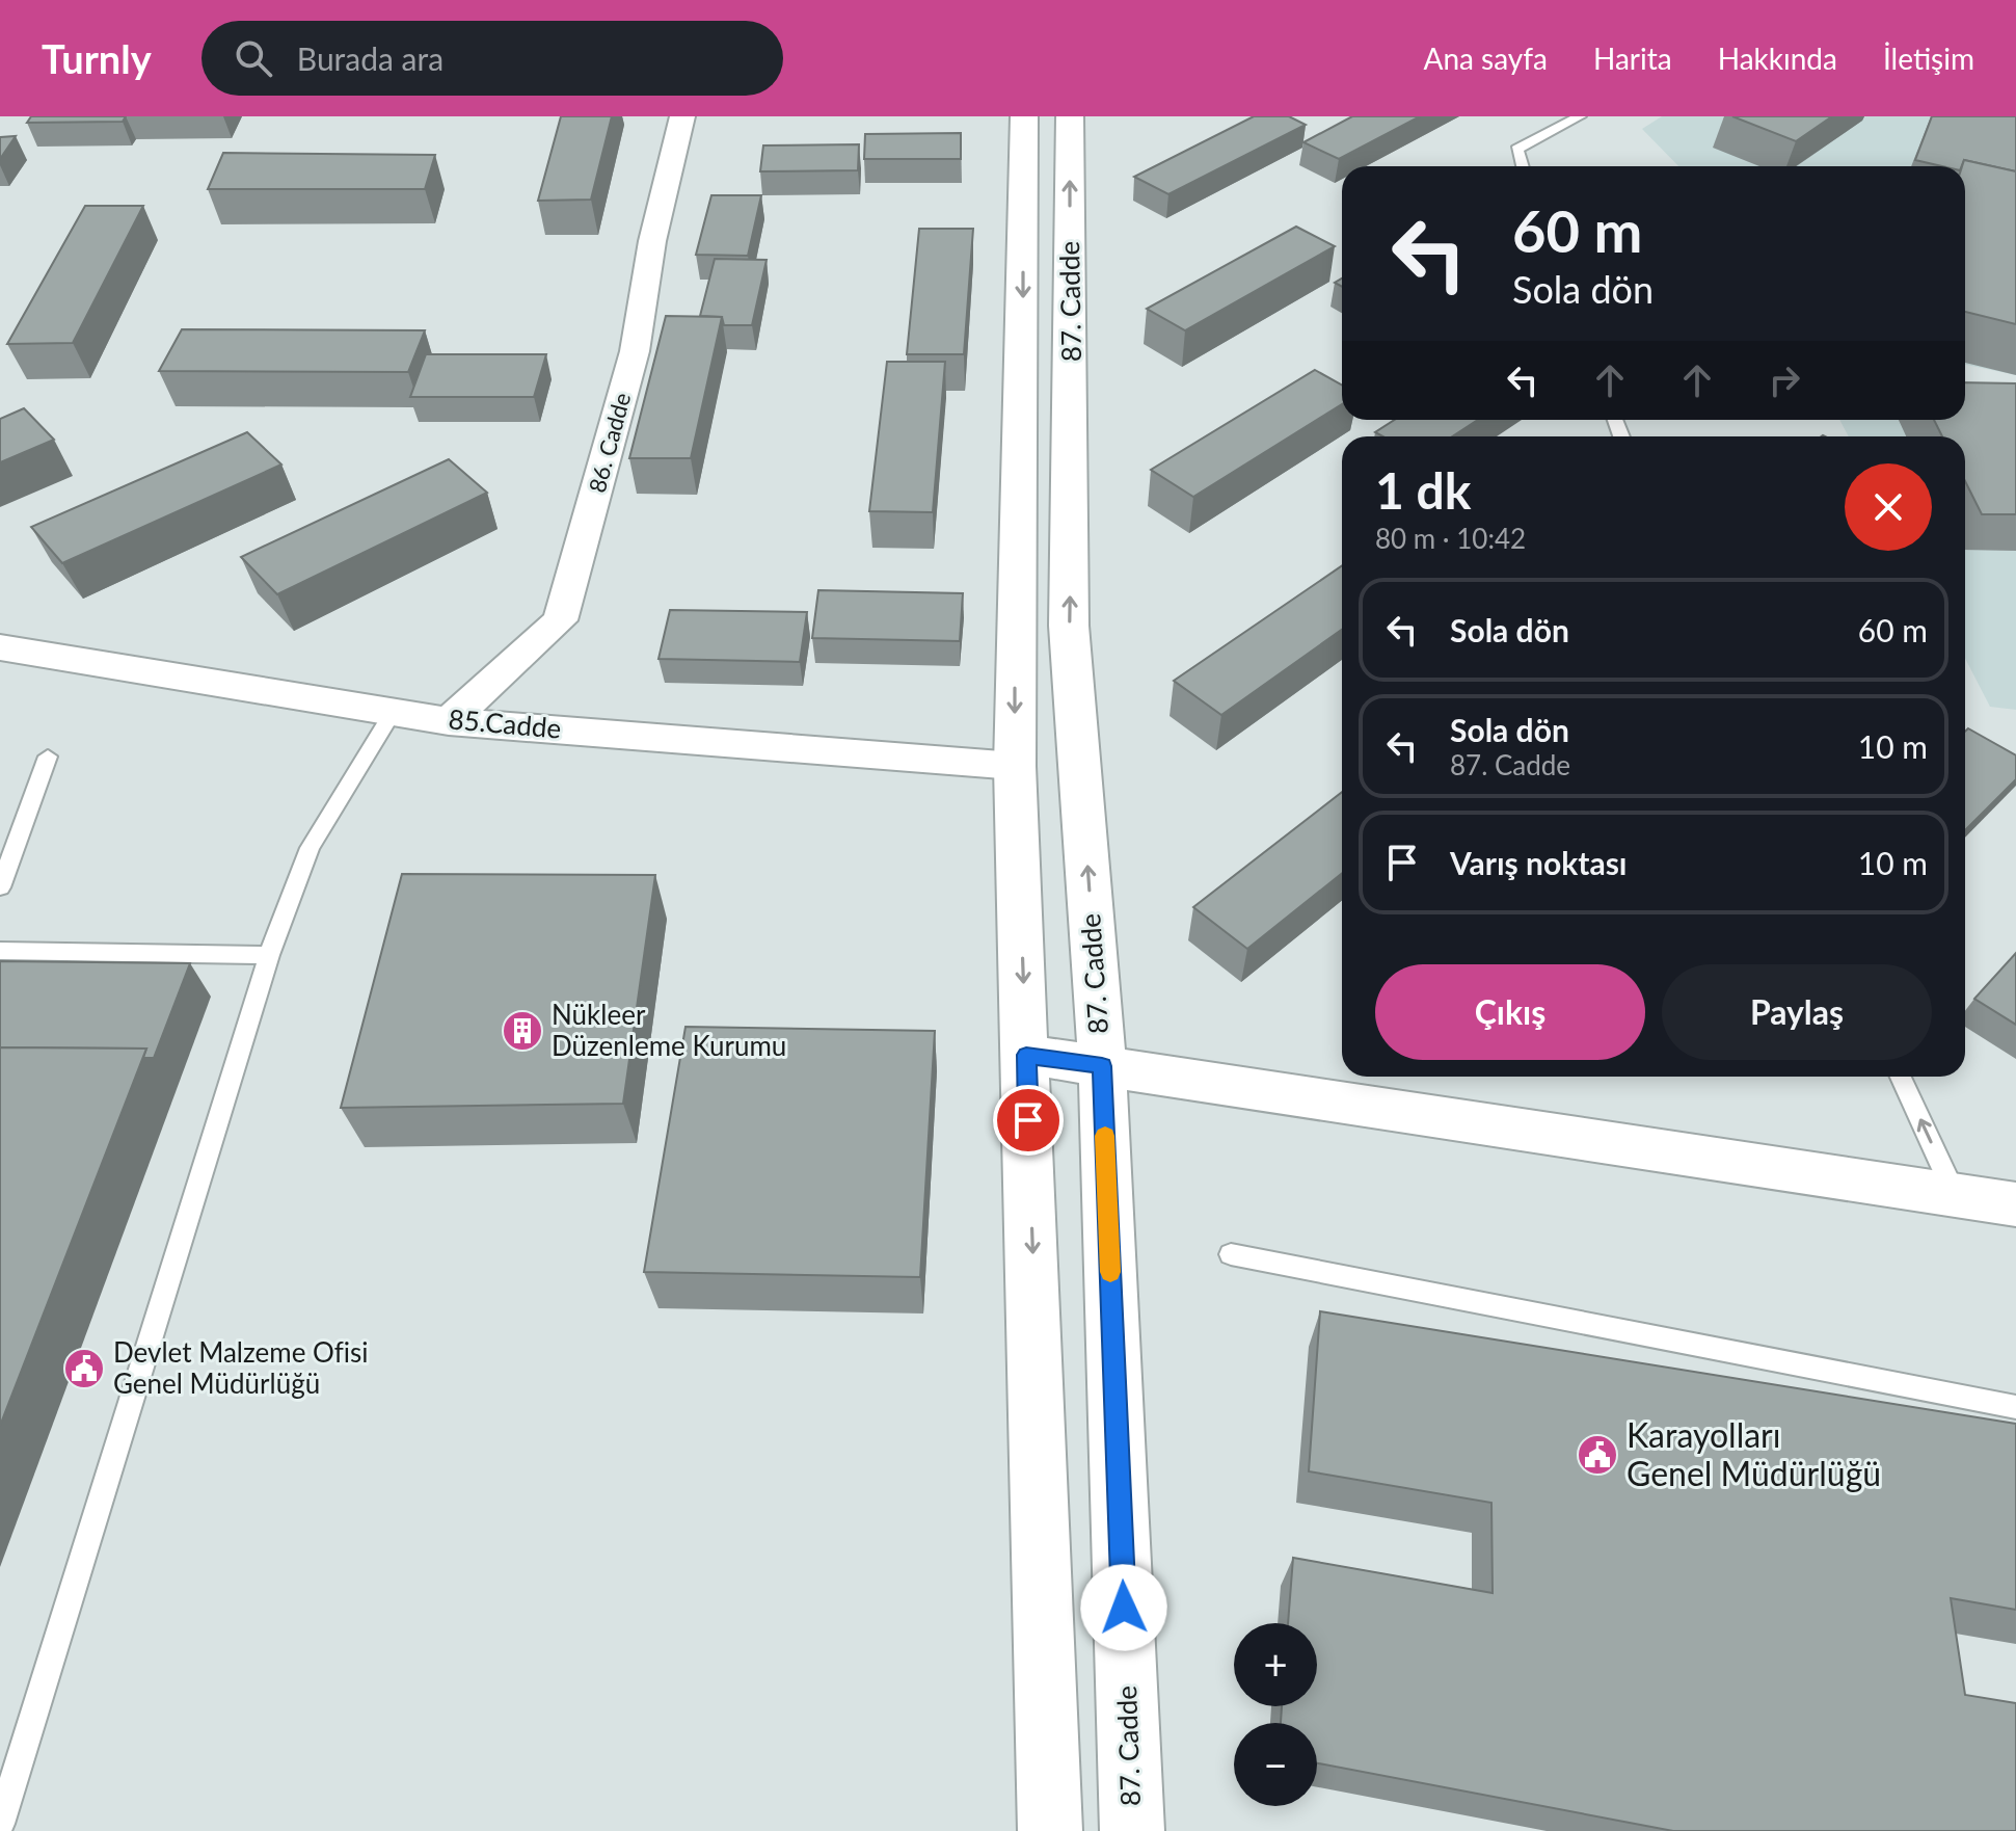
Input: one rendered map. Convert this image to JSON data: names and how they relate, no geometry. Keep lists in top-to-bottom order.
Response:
{
  "streets": {
    "street": ["87. Cadde", "86. Cadde", "85.Cadde"]
  },
  "crossings": [
    ["87. Cadde", "85.Cadde"],
    ["86. Cadde", "85.Cadde"]
  ],
  "places": {
    "building": ["Nükleer Düzenleme Kurumu"],
    "public building": ["Devlet Malzeme Ofisi Genel Müdürlüğü", "Karayolları Genel Müdürlüğü"]
  },
  "page": {
    "header": "Turnly",
    "search": "Burada ara",
    "nav": [
      "Ana sayfa",
      "Harita",
      "Hakkında",
      "İletişim"
    ],
    "turn": ["60 m", "Sola dön"],
    "heading": ["1 dk", "80 m · 10:42"],
    "list": [
      {
        "name": "Sola dön",
        "value": "60 m"
      },
      {
        "name": "Sola dön",
        "note": "87. Cadde",
        "value": "10 m"
      },
      {
        "name": "Varış noktası",
        "value": "10 m"
      }
    ],
    "buttons": ["Çıkış", "Paylaş"],
    "map_buttons": ["+", "−"]
  }
}
